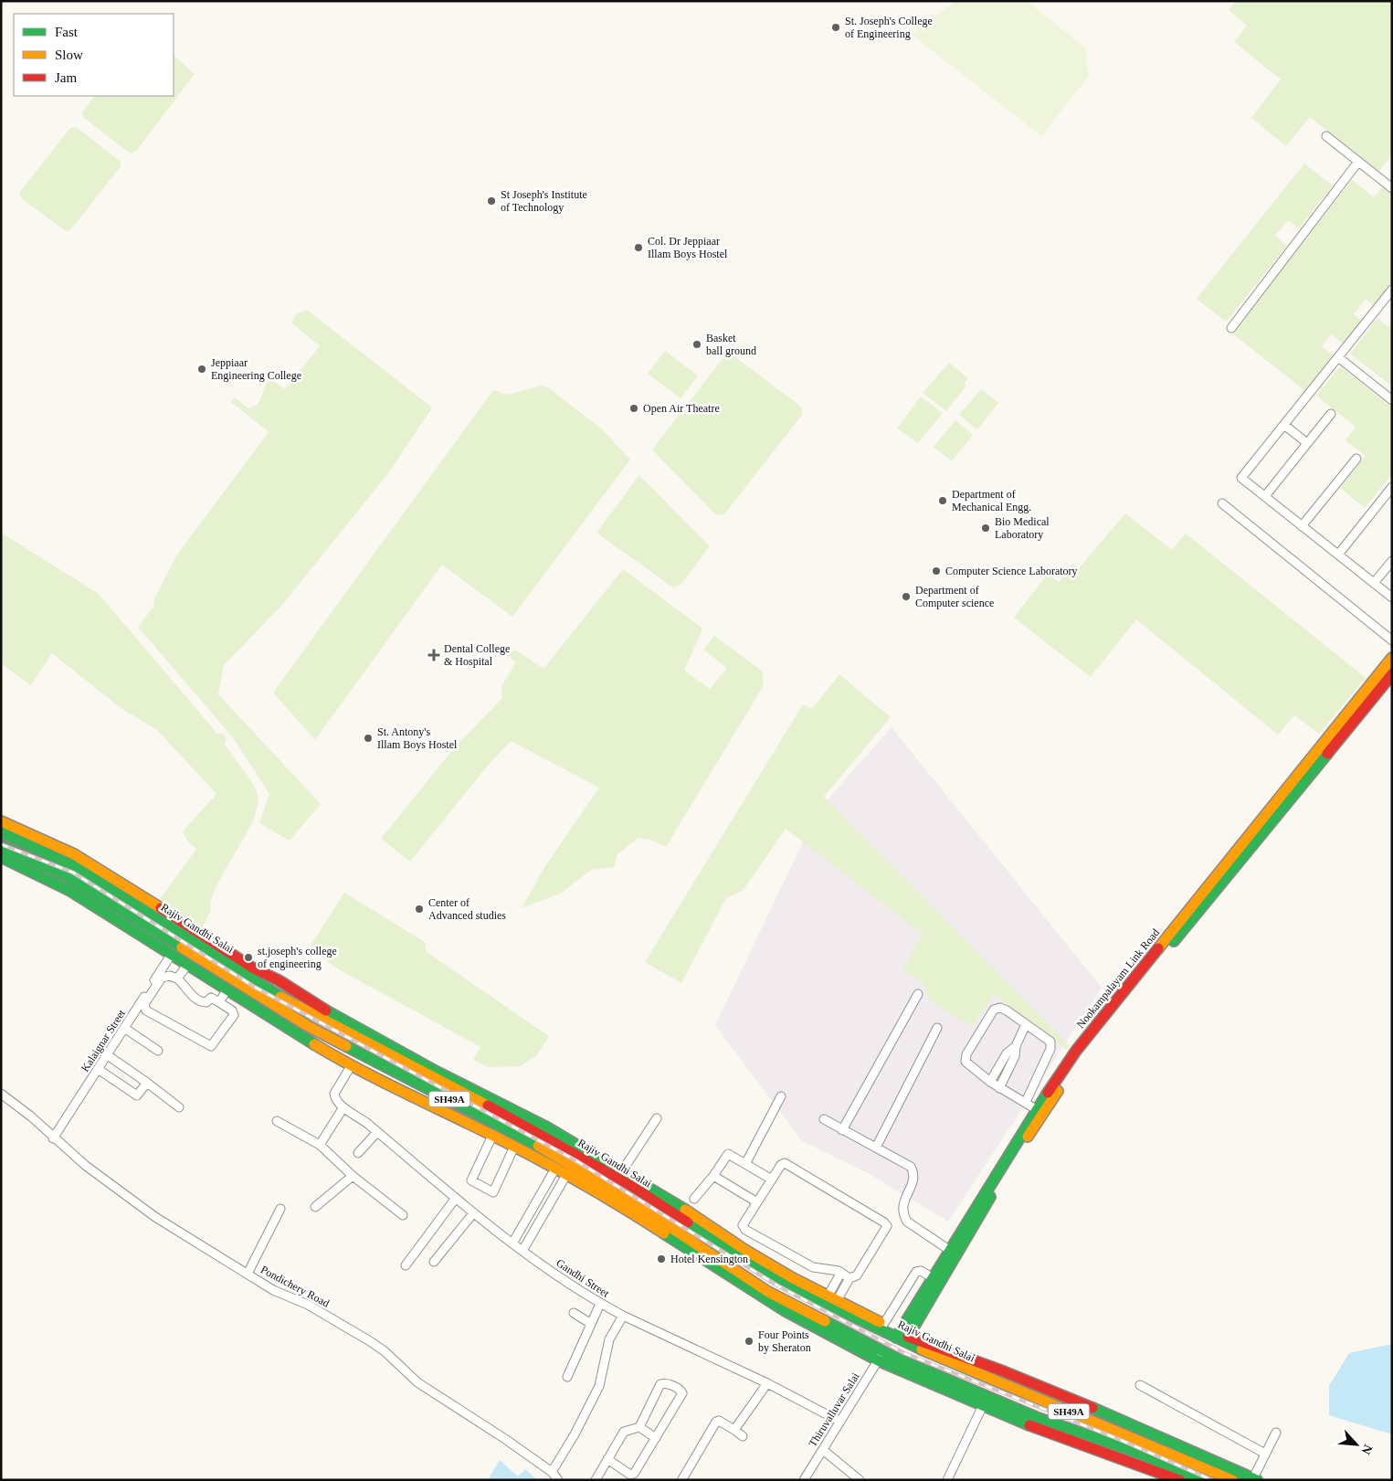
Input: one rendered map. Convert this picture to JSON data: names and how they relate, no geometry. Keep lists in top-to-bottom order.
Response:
{
  "streets": {
    "street": [
      "Rajiv Gandhi Salai",
      "Nookampalayam Link Road",
      "Kalaignar Street",
      "SH49A",
      "Gandhi Street",
      "Pondichery Road",
      "Thiruvalluvar Salai"
    ]
  },
  "crossings": [
    ["Rajiv Gandhi Salai", "Nookampalayam Link Road"],
    ["Kalaignar Street", "Pondichery Road"],
    ["SH49A", "Thiruvalluvar Salai"],
    ["Gandhi Street", "Thiruvalluvar Salai"]
  ],
  "places": {
    "other": [
      "St. Joseph's College of Engineering",
      "St Joseph's Institute of Technology",
      "Col. Dr Jeppiaar Illam Boys Hostel",
      "Basket ball ground",
      "Jeppiaar Engineering College",
      "Open Air Theatre",
      "Department of Mechanical Engg.",
      "Bio Medical Laboratory",
      "Computer Science Laboratory",
      "Department of Computer science",
      "St. Antony's Illam Boys Hostel",
      "Center of Advanced studies",
      "st.joseph's college of engineering",
      "Hotel Kensington",
      "Four Points by Sheraton"
    ],
    "health": ["Dental College & Hospital"]
  },
  "legend": ["Fast", "Slow", "Jam"],
  "north": "bottom right"
}
